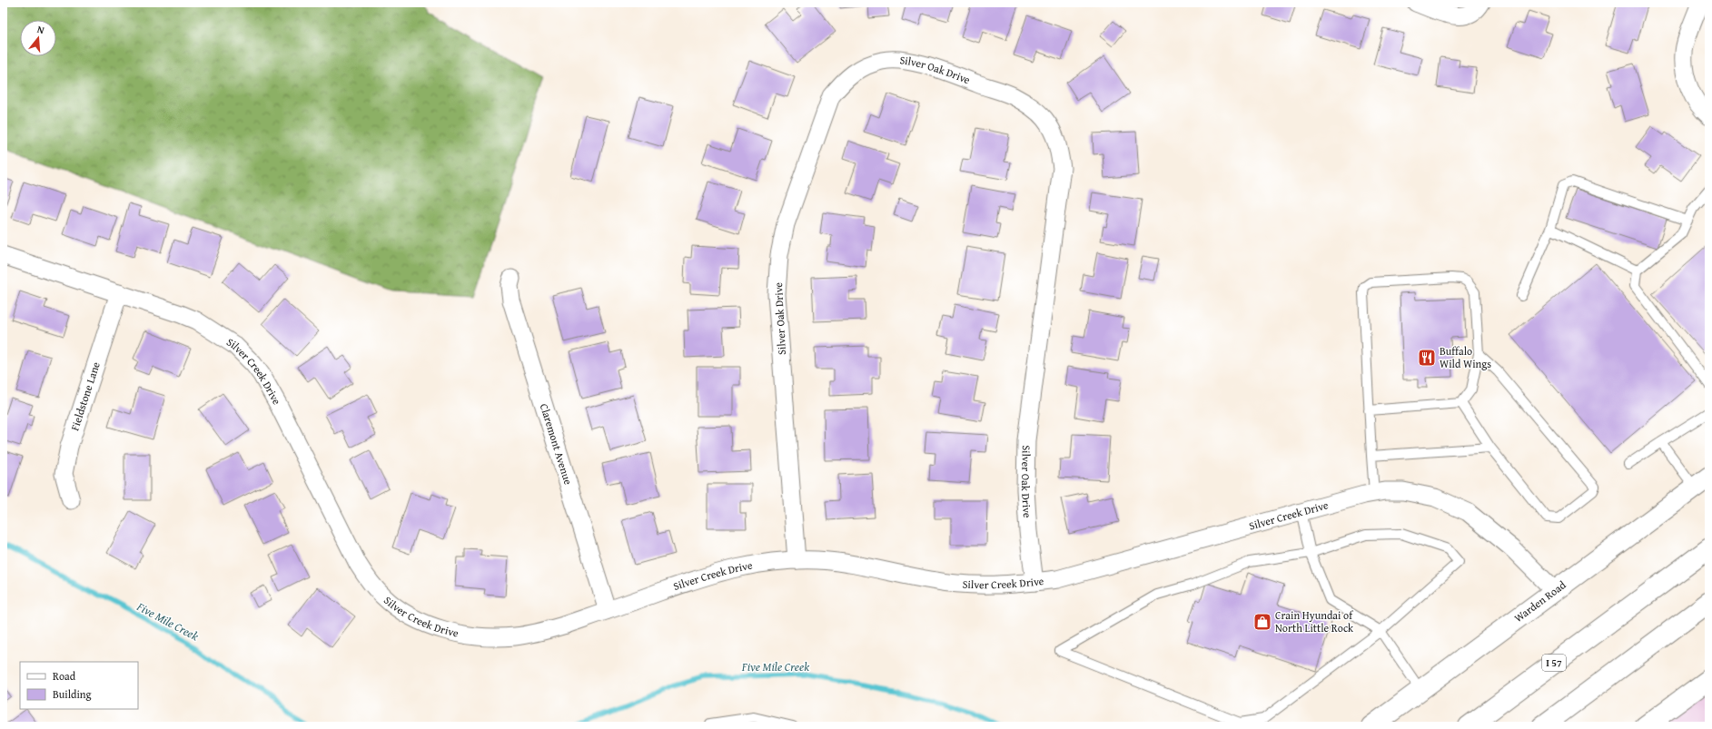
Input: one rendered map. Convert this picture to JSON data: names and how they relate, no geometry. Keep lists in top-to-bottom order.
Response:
{
  "streets": {
    "main road": ["Warden Road", "I 57"],
    "street": [
      "Silver Oak Drive",
      "Silver Creek Drive",
      "Fieldstone Lane",
      "Claremont Avenue"
    ]
  },
  "crossings": [
    ["Silver Oak Drive", "Silver Creek Drive"],
    ["Silver Creek Drive", "Fieldstone Lane"],
    ["Silver Creek Drive", "Claremont Avenue"],
    ["Silver Creek Drive", "Warden Road"]
  ],
  "water": ["Five Mile Creek"],
  "places": {
    "restaurant": ["Buffalo Wild Wings"],
    "shop": ["Crain Hyundai of North Little Rock"]
  },
  "legend": ["Road", "Building"],
  "north": "top"
}
